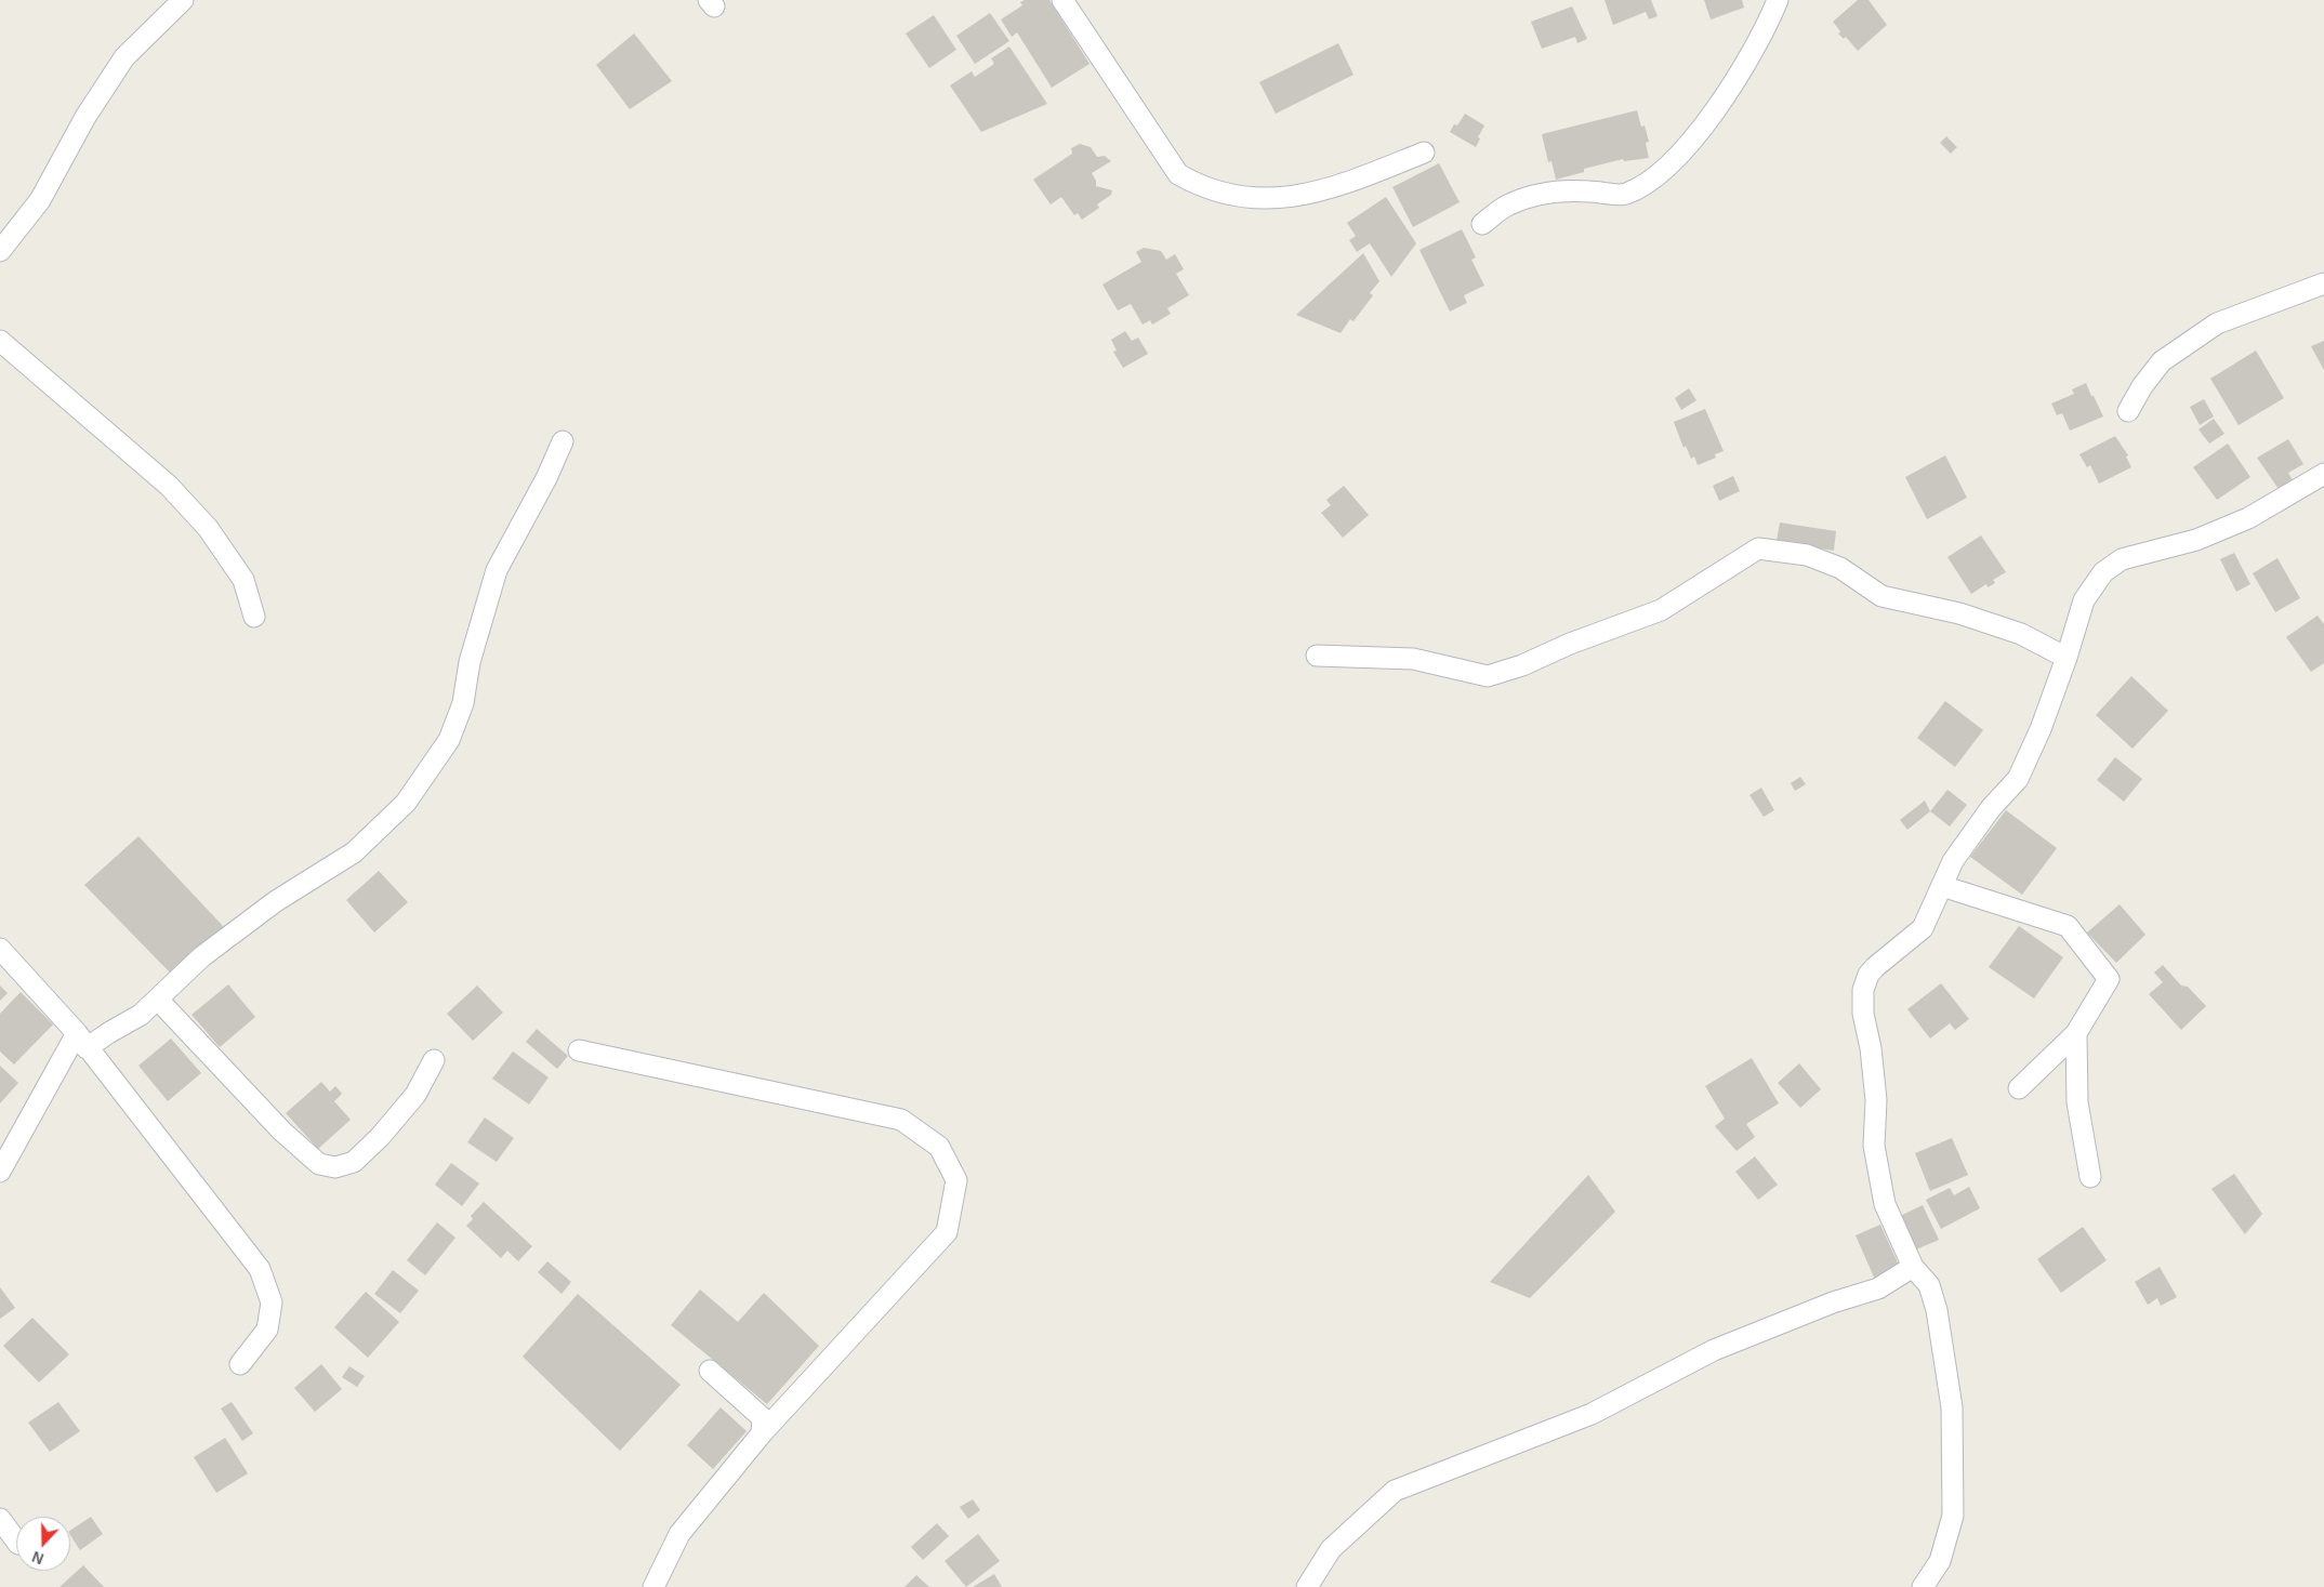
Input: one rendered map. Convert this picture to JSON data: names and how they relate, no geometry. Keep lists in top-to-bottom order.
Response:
{
  "north": "bottom"
}
